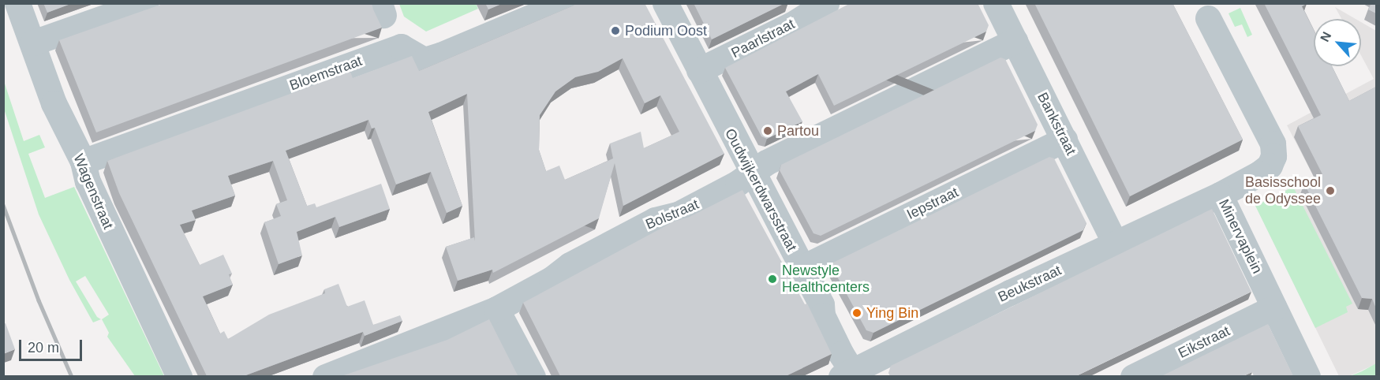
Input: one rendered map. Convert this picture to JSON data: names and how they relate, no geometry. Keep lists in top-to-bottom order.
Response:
{
  "streets": {
    "street": [
      "Paarlstraat",
      "Bloemstraat",
      "Bankstraat",
      "Oudwijkerdwarsstraat",
      "Wagenstraat",
      "Iepstraat",
      "Bolstraat",
      "Minervaplein",
      "Beukstraat",
      "Eikstraat"
    ]
  },
  "crossings": [
    ["Paarlstraat", "Oudwijkerdwarsstraat"],
    ["Bloemstraat", "Wagenstraat"],
    ["Bankstraat", "Iepstraat"],
    ["Bankstraat", "Bolstraat"],
    ["Bankstraat", "Beukstraat"],
    ["Oudwijkerdwarsstraat", "Iepstraat"],
    ["Oudwijkerdwarsstraat", "Bolstraat"],
    ["Oudwijkerdwarsstraat", "Beukstraat"],
    ["Minervaplein", "Beukstraat"],
    ["Minervaplein", "Eikstraat"]
  ],
  "places": [
    "Podium Oost",
    "Partou",
    "Basisschool de Odyssee",
    "Newstyle Healthcenters",
    "Ying Bin"
  ],
  "scale_bar": "20 m",
  "north": "top left"
}
